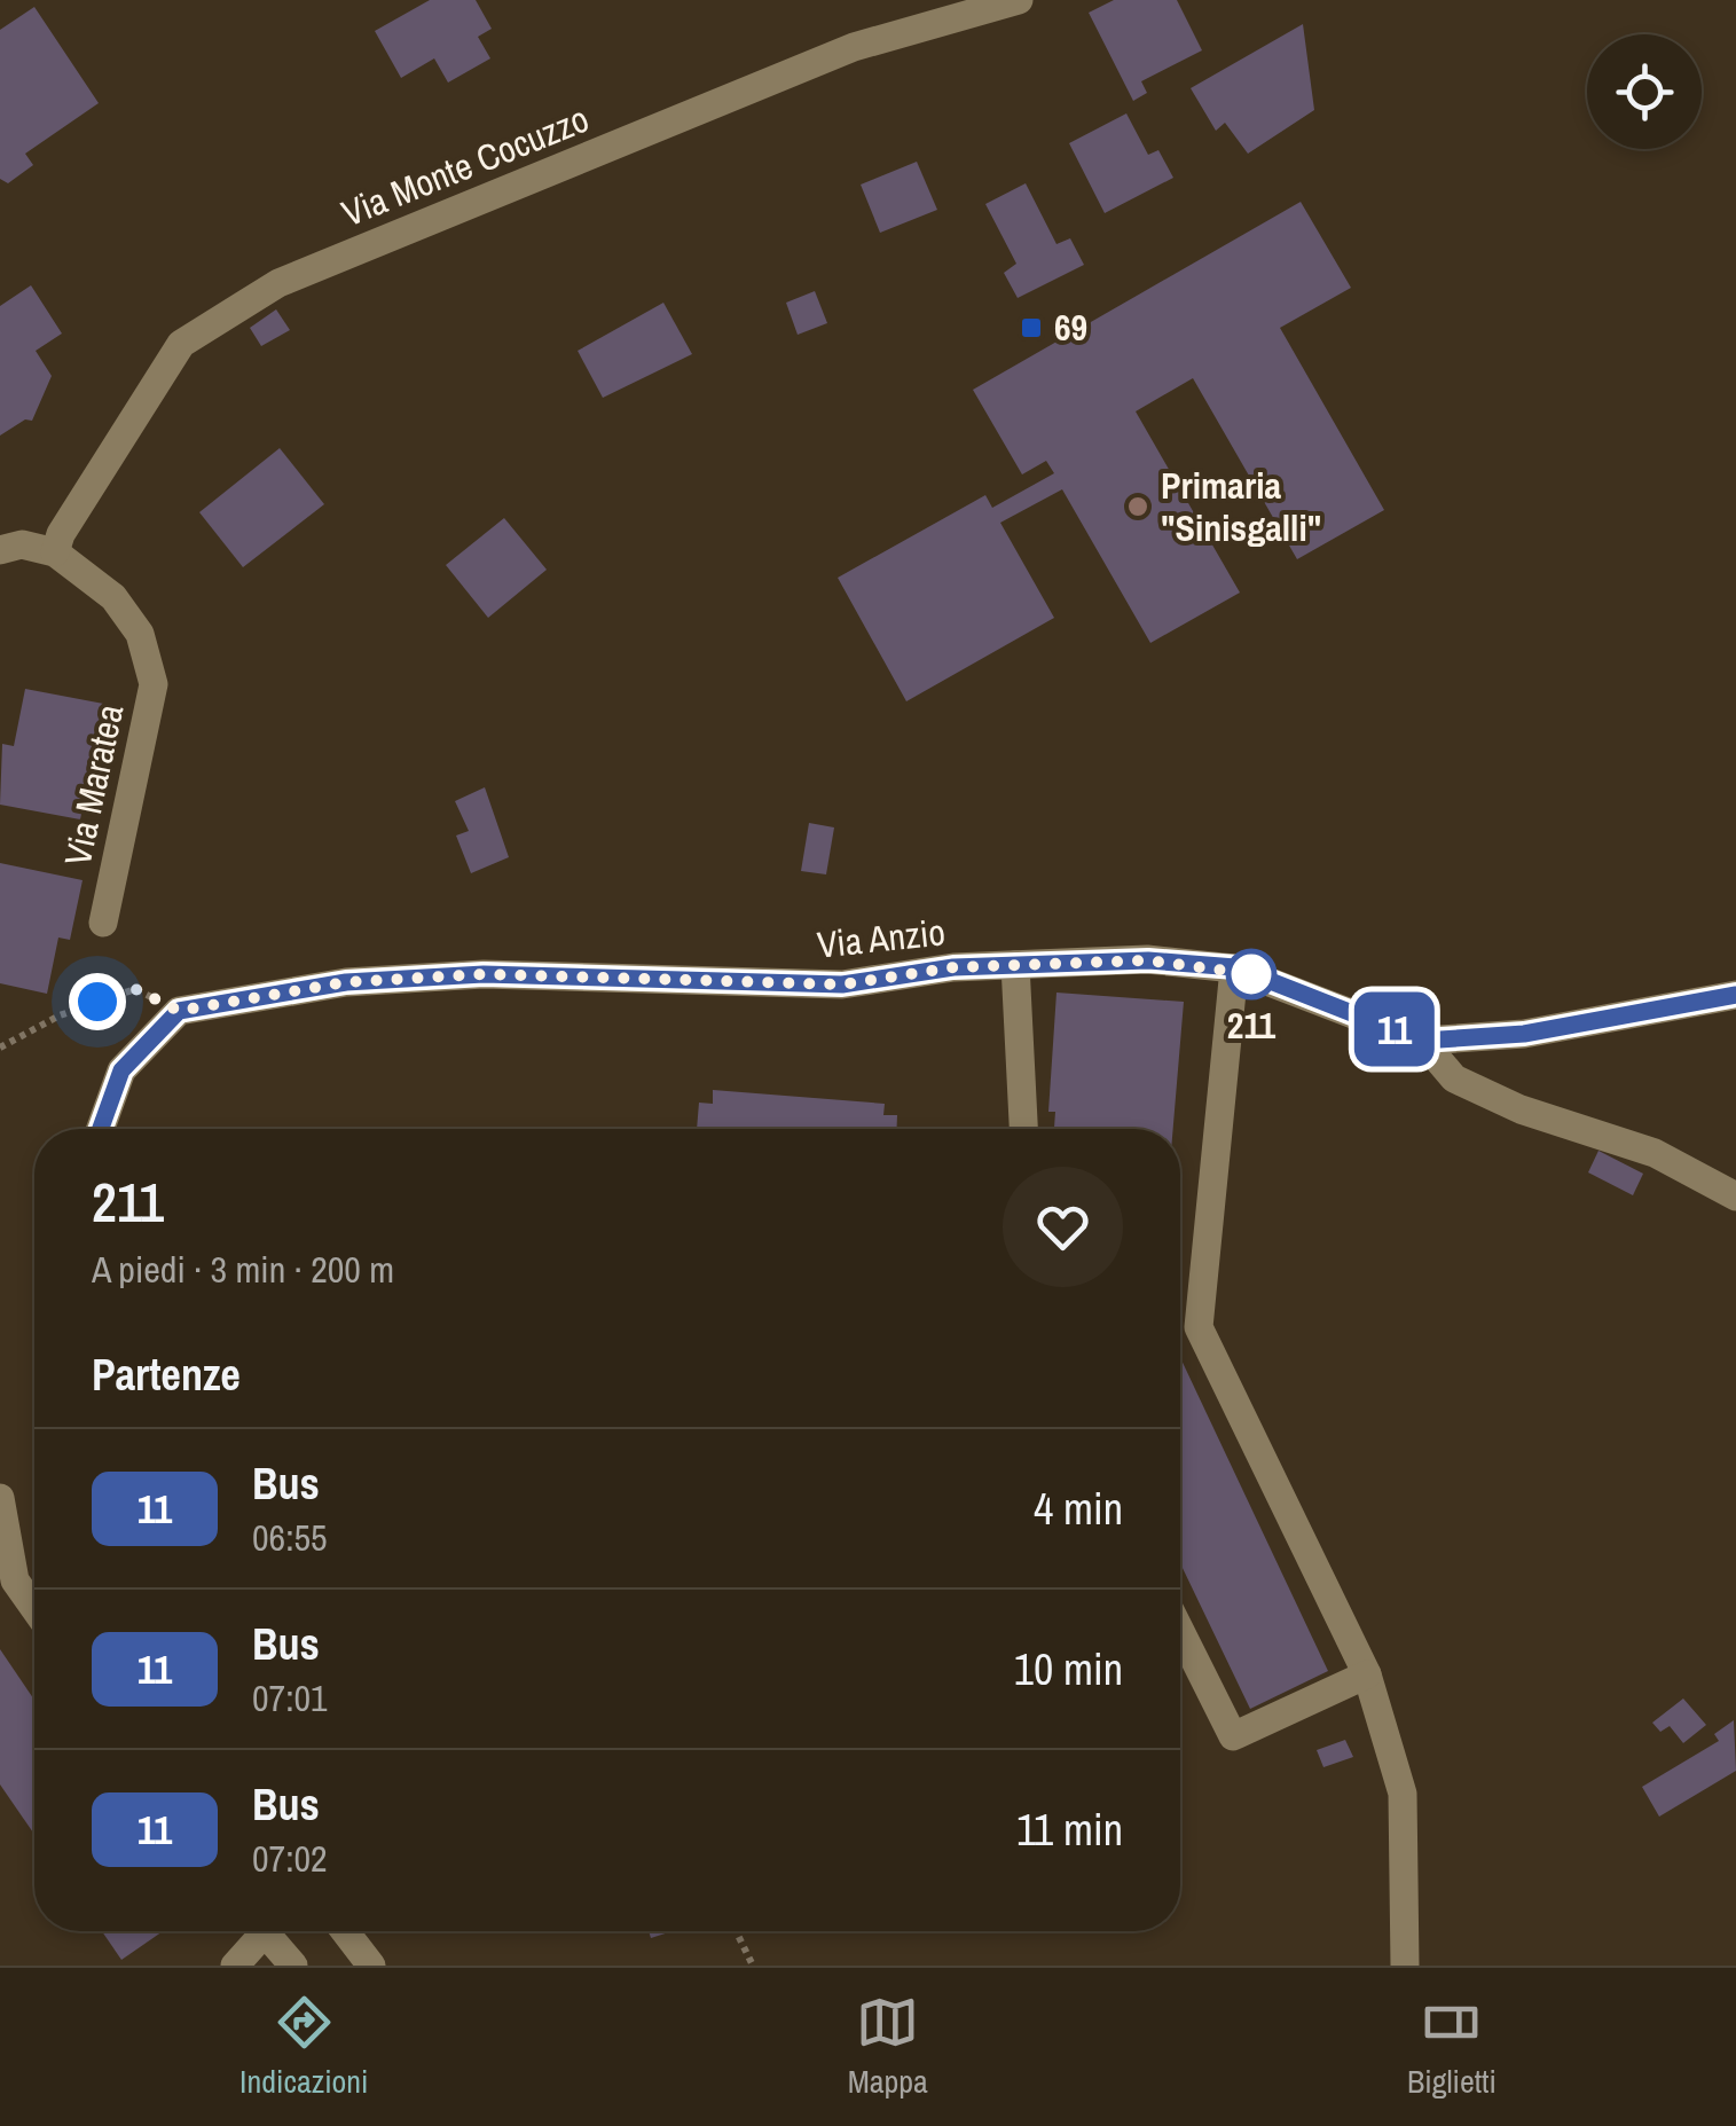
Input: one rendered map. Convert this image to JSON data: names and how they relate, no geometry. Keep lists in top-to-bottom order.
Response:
{
  "streets": {
    "street": ["Via Monte Cocuzzo", "Via Maratea", "Via Anzio"]
  },
  "crossings": [
    ["Via Monte Cocuzzo", "Via Maratea"]
  ],
  "places": {
    "transit": ["69"],
    "other": ["Primaria \"Sinisgalli\"", "211"]
  },
  "lines": ["bus line 11"],
  "page": {
    "on_map": "11",
    "heading": [
      ["211", "A piedi · 3 min · 200 m"],
      "Partenze"
    ],
    "list": [
      {
        "mark": "11",
        "name": "Bus",
        "note": "06:55",
        "value": "4 min"
      },
      {
        "mark": "11",
        "name": "Bus",
        "note": "07:01",
        "value": "10 min"
      },
      {
        "mark": "11",
        "name": "Bus",
        "note": "07:02",
        "value": "11 min"
      }
    ],
    "tabs": ["Indicazioni", "Mappa", "Biglietti"]
  }
}
